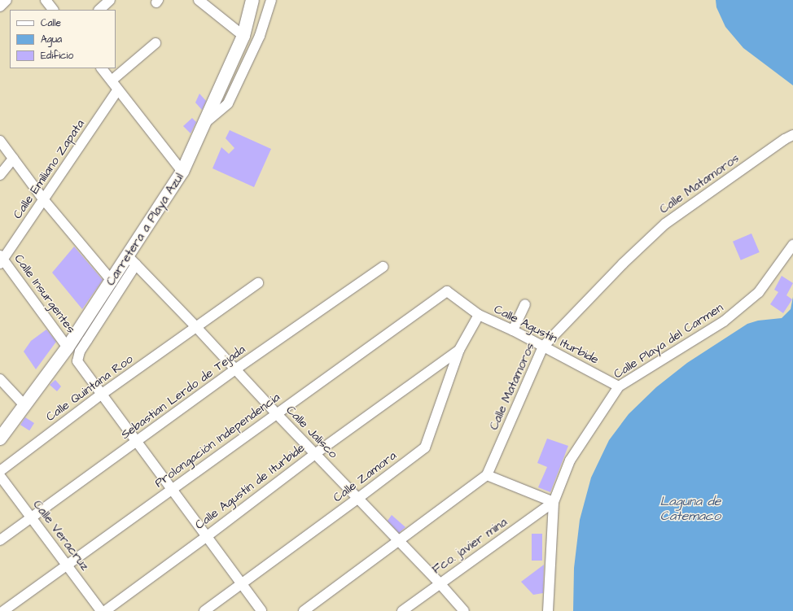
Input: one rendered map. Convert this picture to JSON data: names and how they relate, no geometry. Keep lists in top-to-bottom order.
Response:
{
  "streets": {
    "main road": ["Carretera a Playa Azul"],
    "street": [
      "Calle Emiliano Zapata",
      "Calle Matamoros",
      "Calle Insurgentes",
      "Calle Agustín Iturbide",
      "Calle Playa del Carmen",
      "Calle Quintana Roo",
      "Sebastian Lerdo de Tejada",
      "Calle Jalisco",
      "Prolongación Independencia",
      "Calle Zamora",
      "Calle Agustín de Iturbide",
      "Calle Veracruz",
      "Fco. javier mina"
    ]
  },
  "crossings": [
    ["Calle Emiliano Zapata", "Calle Insurgentes"],
    ["Calle Matamoros", "Calle Agustín Iturbide"],
    ["Carretera a Playa Azul", "Calle Insurgentes"],
    ["Carretera a Playa Azul", "Calle Jalisco"],
    ["Calle Agustín Iturbide", "Calle Playa del Carmen"],
    ["Calle Agustín Iturbide", "Prolongación Independencia"],
    ["Calle Agustín Iturbide", "Calle Zamora"],
    ["Calle Playa del Carmen", "Fco. javier mina"],
    ["Calle Quintana Roo", "Calle Jalisco"],
    ["Sebastian Lerdo de Tejada", "Calle Jalisco"],
    ["Sebastian Lerdo de Tejada", "Calle Veracruz"],
    ["Calle Jalisco", "Prolongación Independencia"],
    ["Calle Jalisco", "Calle Zamora"],
    ["Calle Jalisco", "Calle Agustín de Iturbide"],
    ["Calle Jalisco", "Fco. javier mina"],
    ["Prolongación Independencia", "Calle Veracruz"],
    ["Calle Zamora", "Calle Agustín de Iturbide"]
  ],
  "water": ["Laguna de Catemaco"],
  "legend": ["Calle", "Agua", "Edificio"]
}
